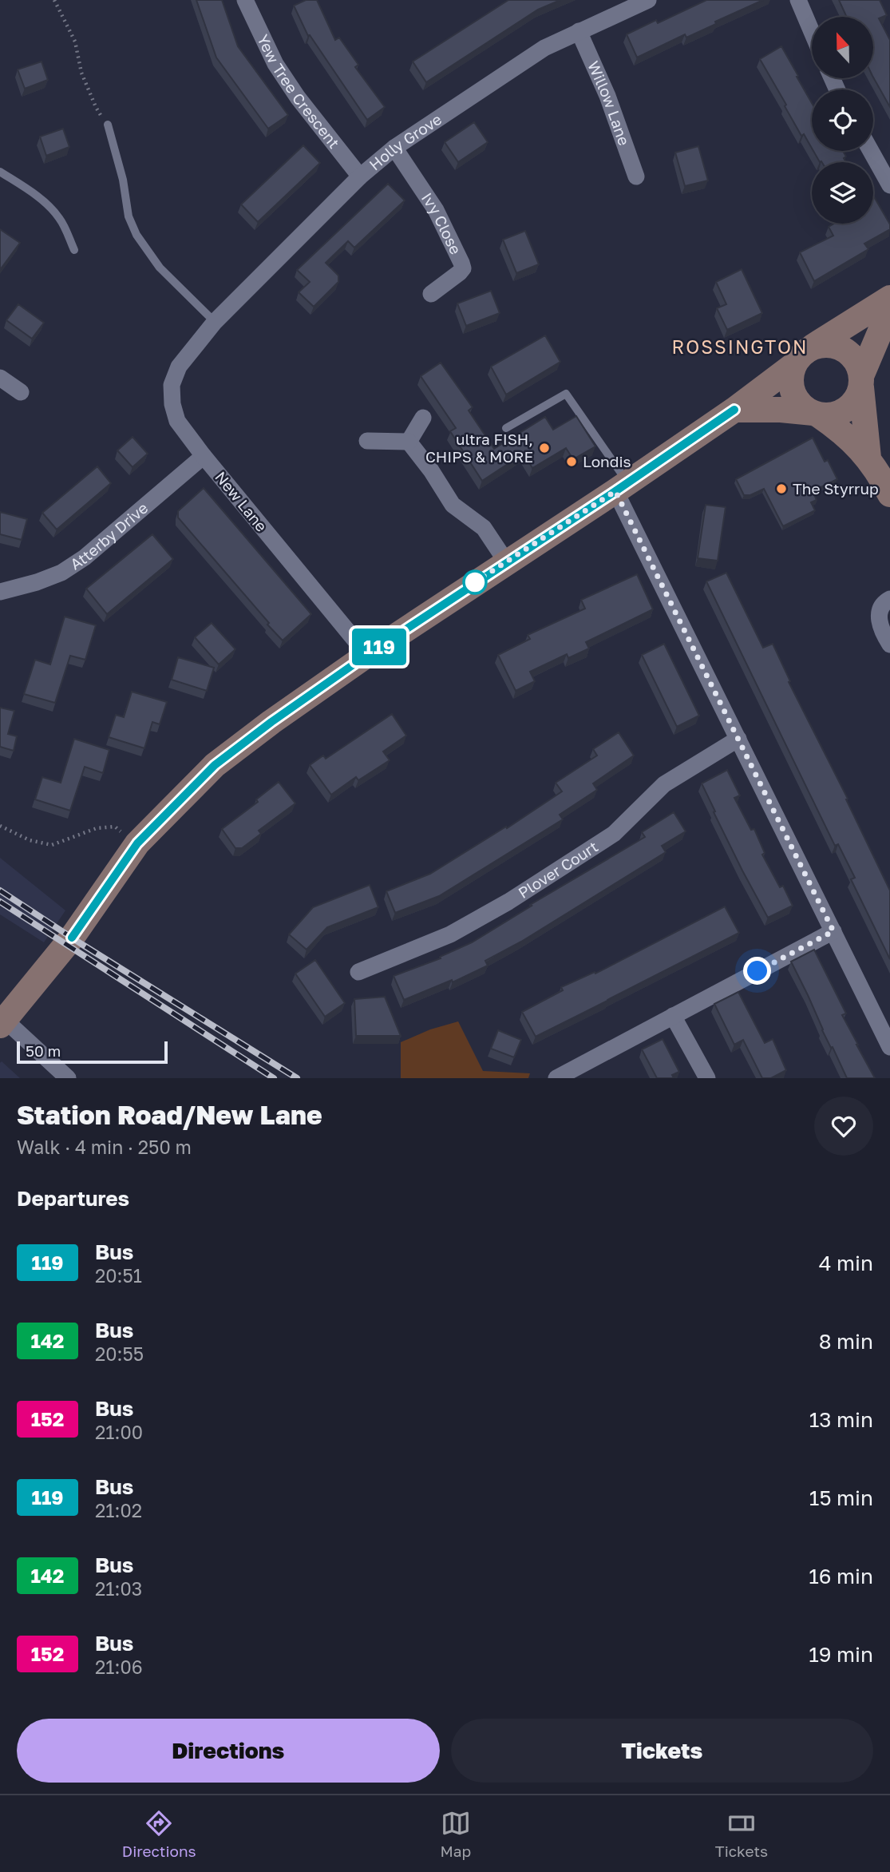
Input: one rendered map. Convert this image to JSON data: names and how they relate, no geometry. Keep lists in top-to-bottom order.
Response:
{
  "streets": {
    "street": [
      "Yew Tree Crescent",
      "Willow Lane",
      "Holly Grove",
      "Ivy Close",
      "New Lane",
      "Atterby Drive",
      "Plover Court"
    ]
  },
  "crossings": [
    ["Yew Tree Crescent", "Holly Grove"],
    ["Willow Lane", "Holly Grove"],
    ["Holly Grove", "Ivy Close"],
    ["Holly Grove", "New Lane"],
    ["New Lane", "Atterby Drive"]
  ],
  "districts": ["ROSSINGTON"],
  "places": ["ultra FISH, CHIPS & MORE", "Londis", "The Styrrup"],
  "lines": ["bus line 119"],
  "scale_bar": "50 m",
  "north": "top",
  "page": {
    "on_map": "119",
    "scale": "50 m",
    "heading": [
      ["Station Road/New Lane", "Walk · 4 min · 250 m"],
      "Departures"
    ],
    "list": [
      {
        "mark": "119",
        "name": "Bus",
        "note": "20:51",
        "value": "4 min"
      },
      {
        "mark": "142",
        "name": "Bus",
        "note": "20:55",
        "value": "8 min"
      },
      {
        "mark": "152",
        "name": "Bus",
        "note": "21:00",
        "value": "13 min"
      },
      {
        "mark": "119",
        "name": "Bus",
        "note": "21:02",
        "value": "15 min"
      },
      {
        "mark": "142",
        "name": "Bus",
        "note": "21:03",
        "value": "16 min"
      },
      {
        "mark": "152",
        "name": "Bus",
        "note": "21:06",
        "value": "19 min"
      }
    ],
    "buttons": ["Directions", "Tickets"],
    "tabs": ["Directions", "Map", "Tickets"]
  }
}
